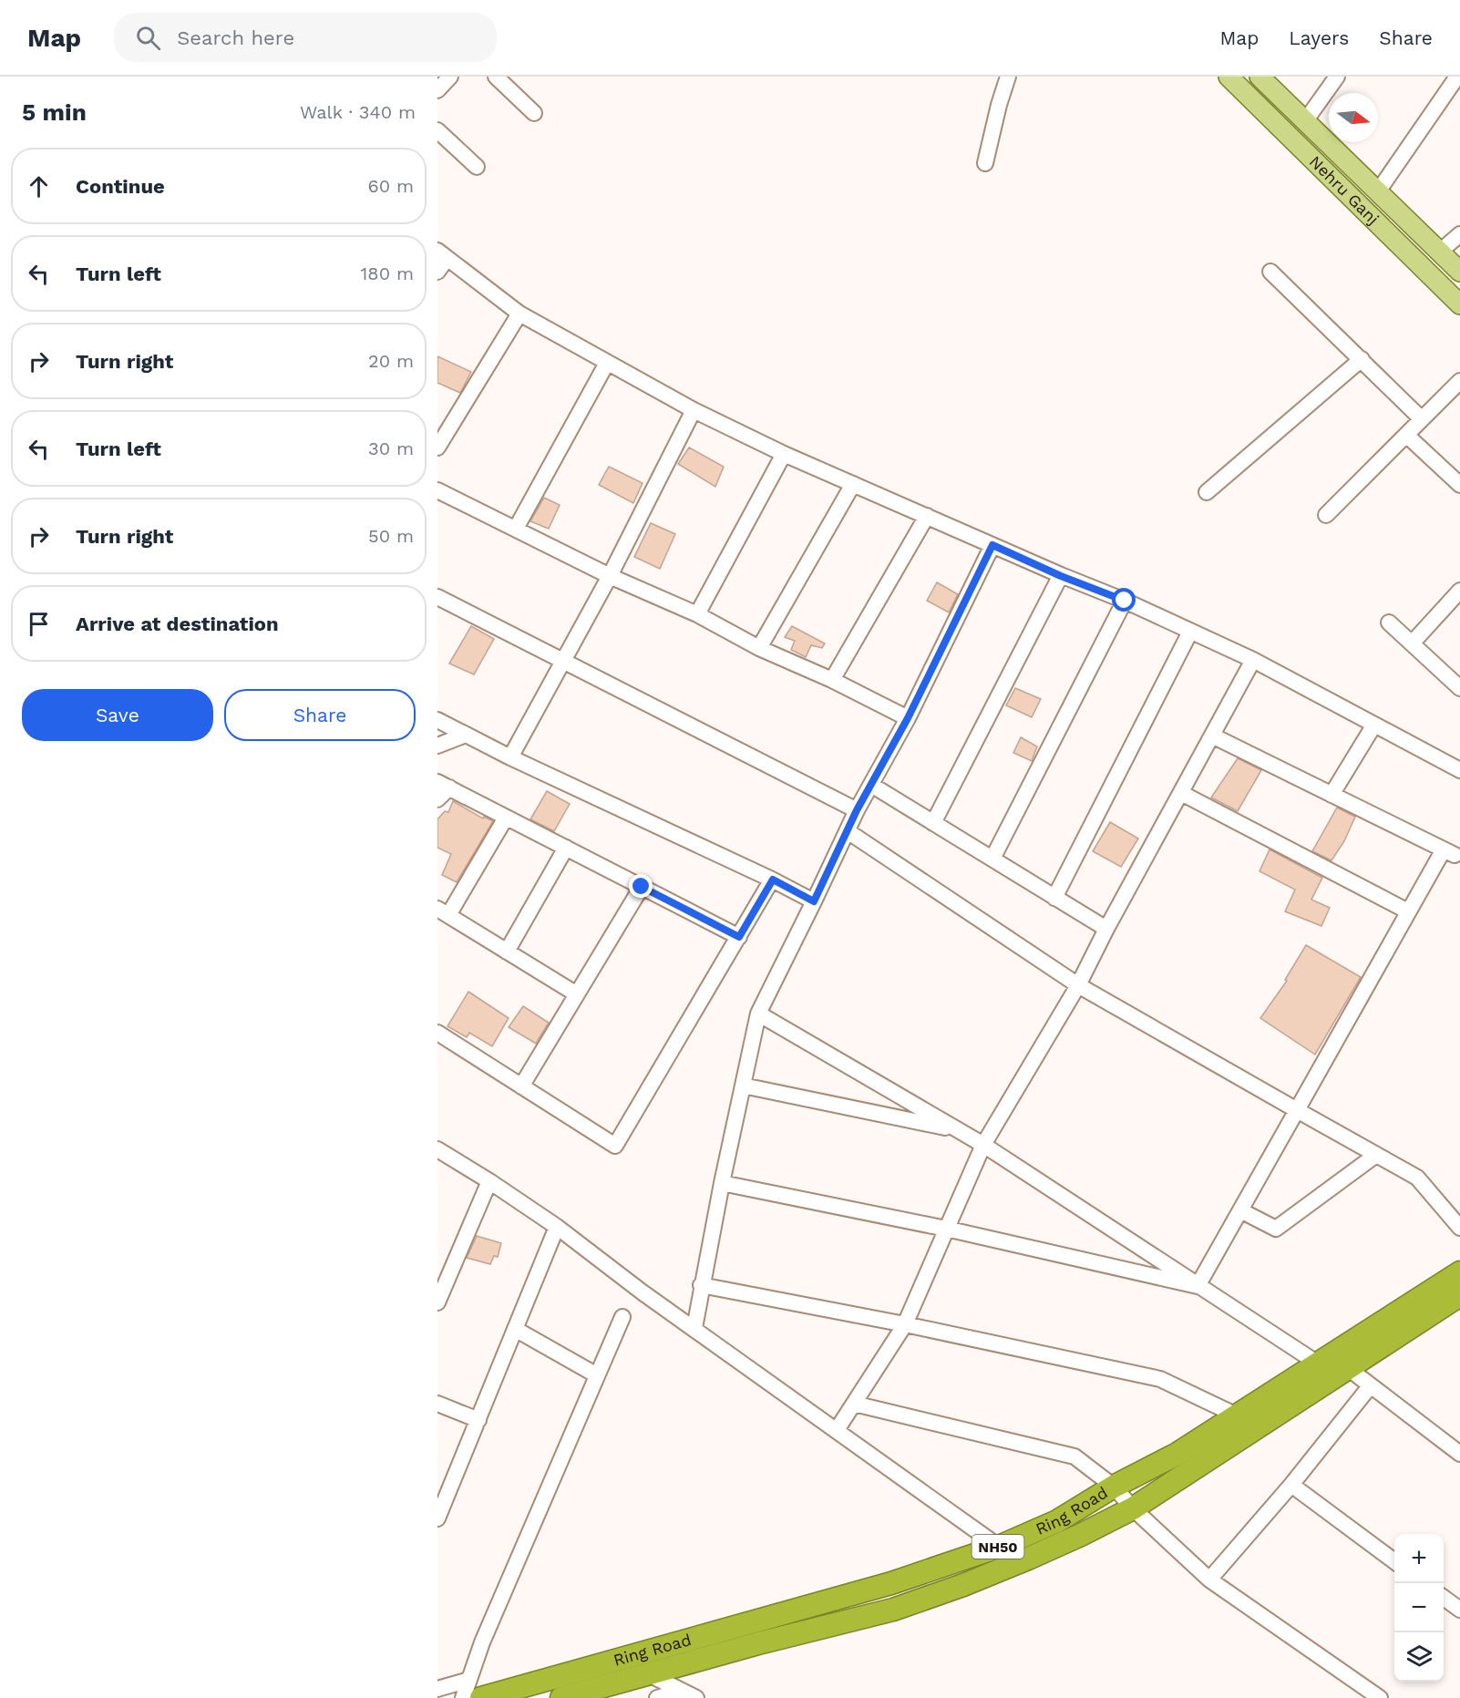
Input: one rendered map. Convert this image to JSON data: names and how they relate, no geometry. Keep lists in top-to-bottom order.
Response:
{
  "streets": {
    "highway": ["Ring Road", "NH50"],
    "main road": ["Nehru Ganj"]
  },
  "north": "right",
  "page": {
    "header": "Map",
    "search": "Search here",
    "nav": ["Map", "Layers", "Share"],
    "heading": ["5 min", "Walk · 340 m"],
    "list": [
      ["Continue", "60 m"],
      ["Turn left", "180 m"],
      ["Turn right", "20 m"],
      ["Turn left", "30 m"],
      ["Turn right", "50 m"],
      "Arrive at destination"
    ],
    "buttons": ["Save", "Share"],
    "map_buttons": ["+", "−"]
  }
}
